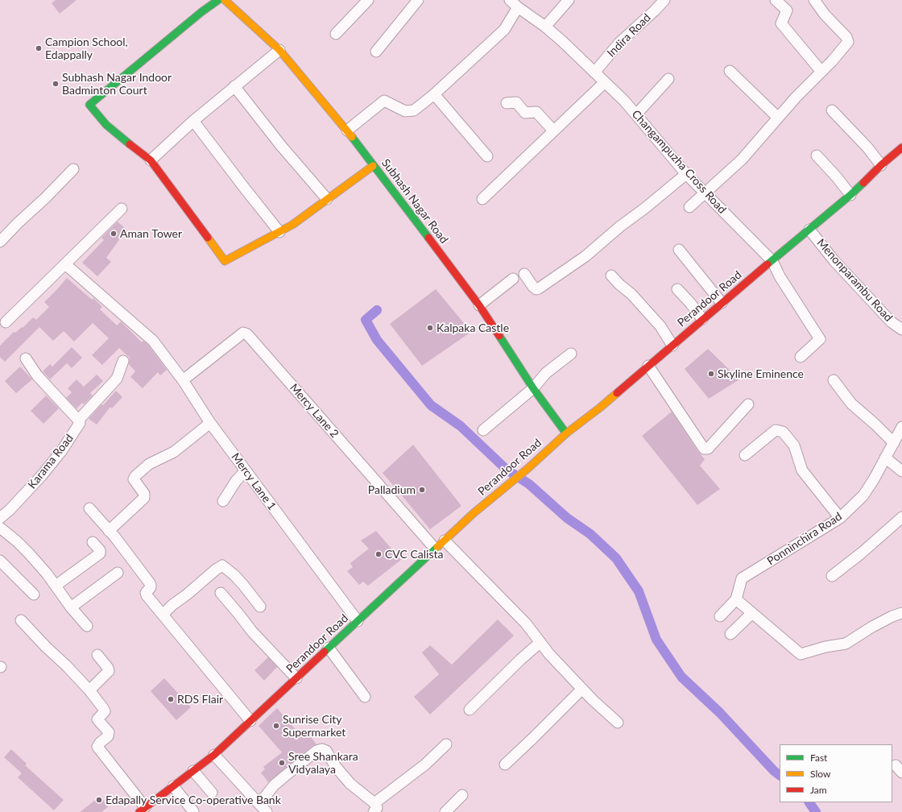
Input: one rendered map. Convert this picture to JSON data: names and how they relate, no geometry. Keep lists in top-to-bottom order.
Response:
{
  "streets": {
    "street": [
      "Indira Road",
      "Changampuzha Cross Road",
      "Subhash Nagar Road",
      "Menonparambu Road",
      "Perandoor Road",
      "Mercy Lane 2",
      "Karama Road",
      "Mercy Lane 1",
      "Ponninchira Road"
    ]
  },
  "crossings": [
    ["Indira Road", "Changampuzha Cross Road"],
    ["Changampuzha Cross Road", "Perandoor Road"],
    ["Subhash Nagar Road", "Perandoor Road"],
    ["Menonparambu Road", "Perandoor Road"],
    ["Perandoor Road", "Mercy Lane 2"],
    ["Perandoor Road", "Mercy Lane 1"],
    ["Mercy Lane 2", "Mercy Lane 1"]
  ],
  "places": [
    "Campion School, Edappally",
    "Subhash Nagar Indoor Badminton Court",
    "Aman Tower",
    "Kalpaka Castle",
    "Skyline Eminence",
    "Palladium",
    "CVC Calista",
    "RDS Flair",
    "Sunrise City Supermarket",
    "Sree Shankara Vidyalaya",
    "Edapally Service Co-operative Bank"
  ],
  "legend": ["Fast", "Slow", "Jam"]
}
